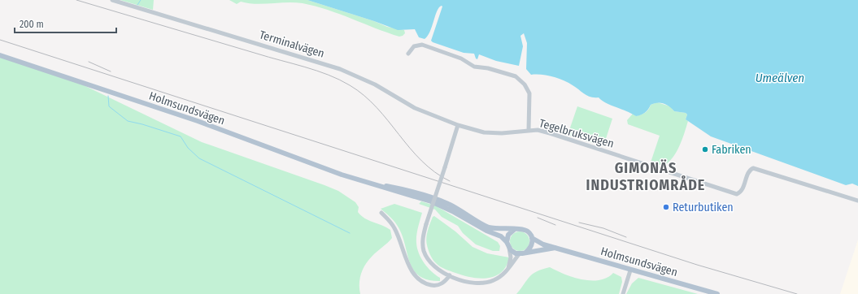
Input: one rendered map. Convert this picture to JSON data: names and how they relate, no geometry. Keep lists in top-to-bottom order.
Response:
{
  "streets": {
    "main road": ["Holmsundsvägen"],
    "street": ["Terminalvägen", "Tegelbruksvägen"]
  },
  "crossings": [
    ["Terminalvägen", "Tegelbruksvägen"]
  ],
  "districts": ["GIMONÄS INDUSTRIOMRÅDE"],
  "water": ["Umeälven"],
  "places": ["Fabriken", "Returbutiken"],
  "scale_bar": "200 m"
}
